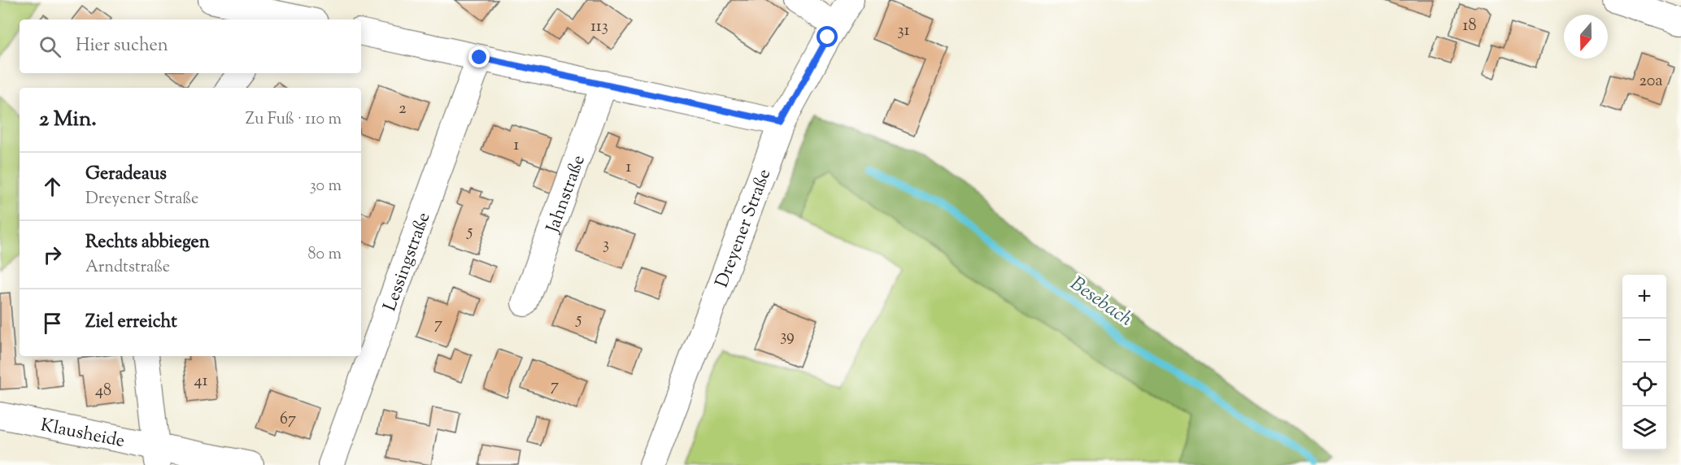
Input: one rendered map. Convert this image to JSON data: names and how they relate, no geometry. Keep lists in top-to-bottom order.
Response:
{
  "streets": {
    "street": [
      "Jahnstraße",
      "Dreyener Straße",
      "Lessingstraße",
      "Klausheide"
    ]
  },
  "water": ["Besebach"],
  "house_numbers": [
    "18",
    "113",
    "31",
    "20a",
    "2",
    "1",
    "1",
    "5",
    "3",
    "5",
    "7",
    "39",
    "41",
    "7",
    "48",
    "67"
  ],
  "north": "bottom",
  "page": {
    "search": "Hier suchen",
    "heading": ["2 Min.", "Zu Fuß · 110 m"],
    "list": [
      ["Geradeaus", "Dreyener Straße", "30 m"],
      ["Rechts abbiegen", "Arndtstraße", "80 m"],
      "Ziel erreicht"
    ],
    "map_buttons": ["+", "−"]
  }
}
